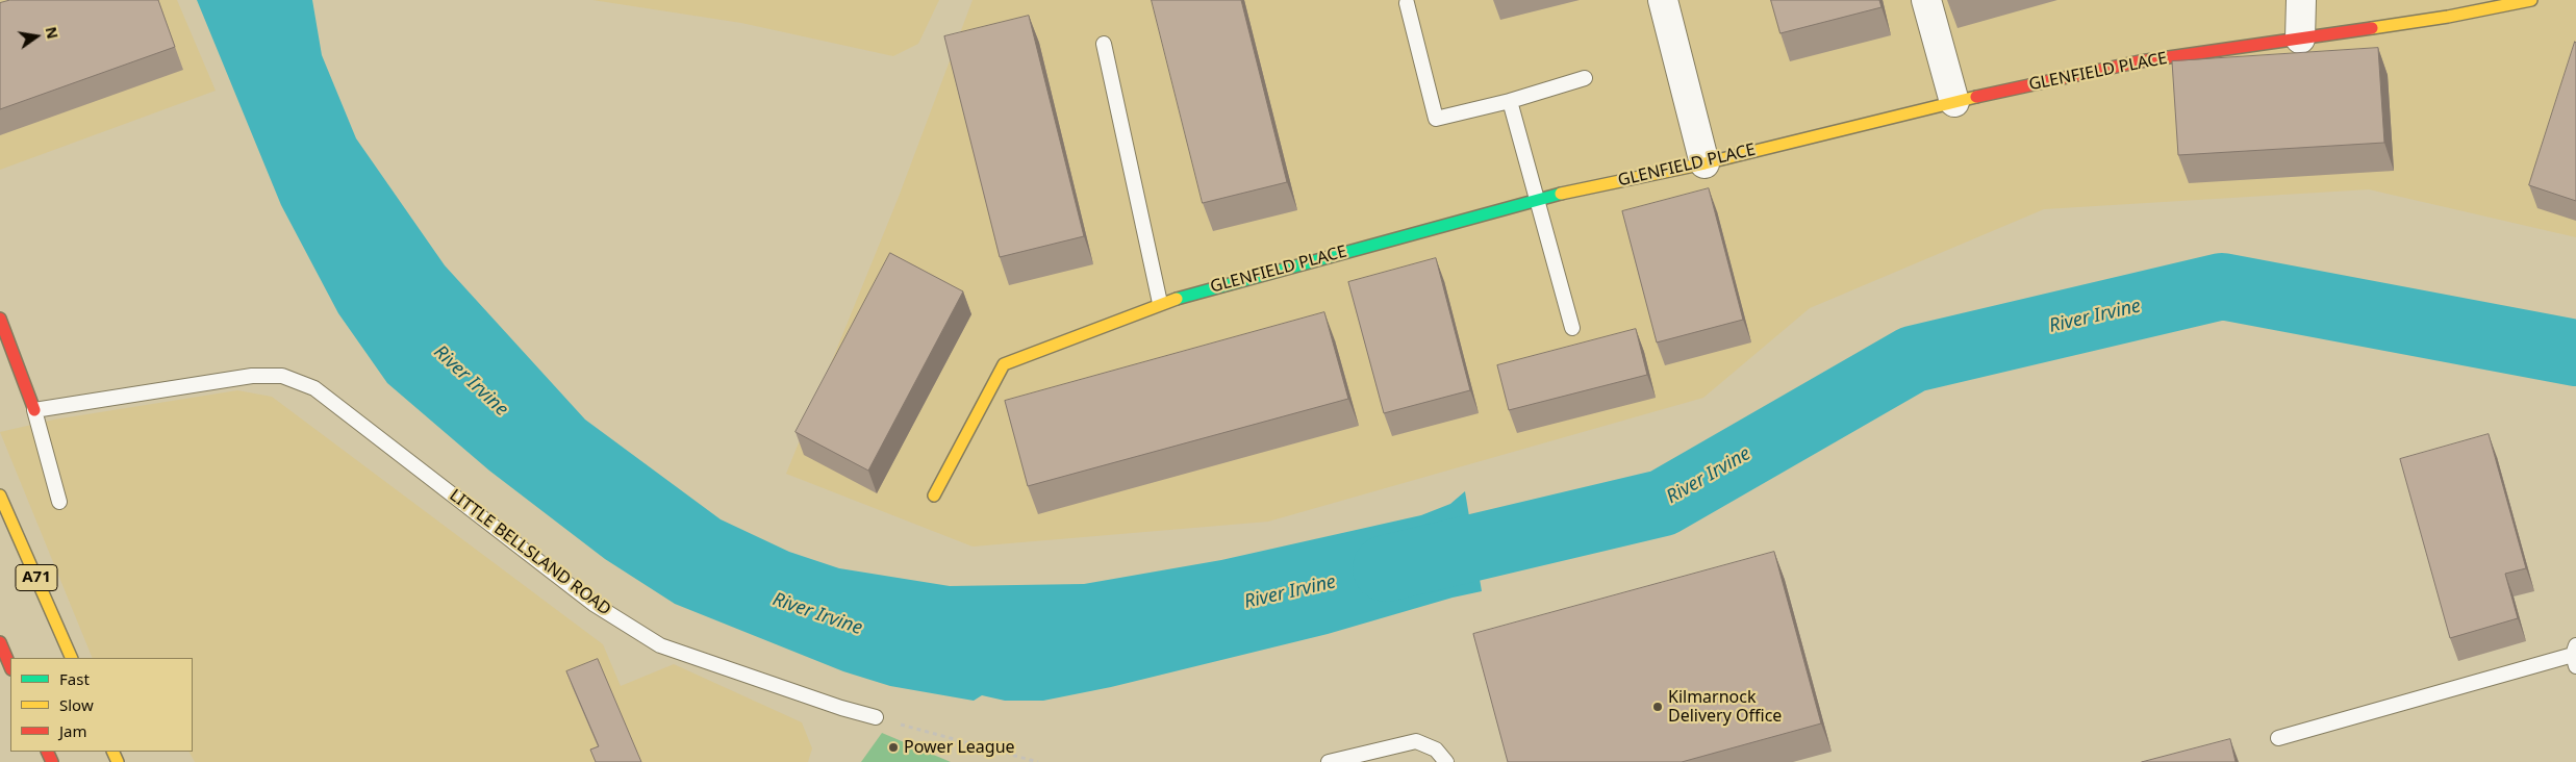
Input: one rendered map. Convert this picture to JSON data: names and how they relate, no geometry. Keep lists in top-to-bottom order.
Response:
{
  "streets": {
    "street": ["GLENFIELD PLACE", "A71"],
    "lane": ["LITTLE BELLSLAND ROAD"]
  },
  "water": ["River Irvine"],
  "places": ["Kilmarnock Delivery Office", "Power League"],
  "legend": ["Fast", "Slow", "Jam"],
  "north": "right"
}
